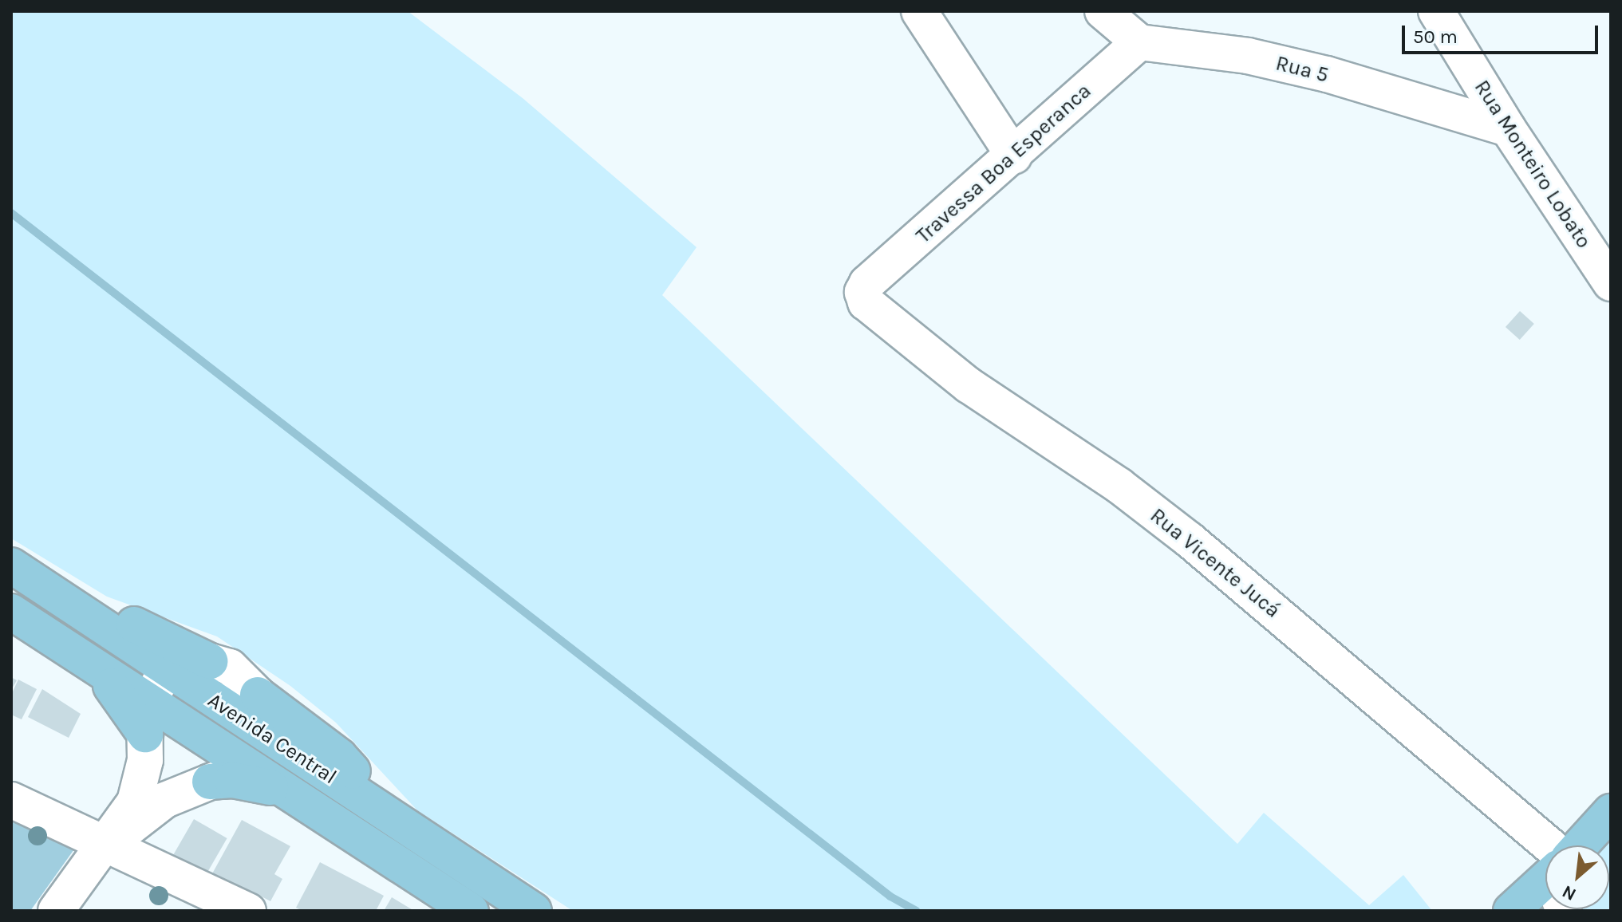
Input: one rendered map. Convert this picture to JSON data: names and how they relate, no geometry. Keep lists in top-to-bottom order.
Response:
{
  "streets": {
    "main road": ["Avenida Central"],
    "street": [
      "Rua 5",
      "Travessa Boa Esperanca",
      "Rua Monteiro Lobato",
      "Rua Vicente Jucá"
    ]
  },
  "crossings": [
    ["Rua 5", "Travessa Boa Esperanca"],
    ["Rua 5", "Rua Monteiro Lobato"],
    ["Travessa Boa Esperanca", "Rua Vicente Jucá"]
  ],
  "scale_bar": "50 m",
  "north": "bottom left"
}
